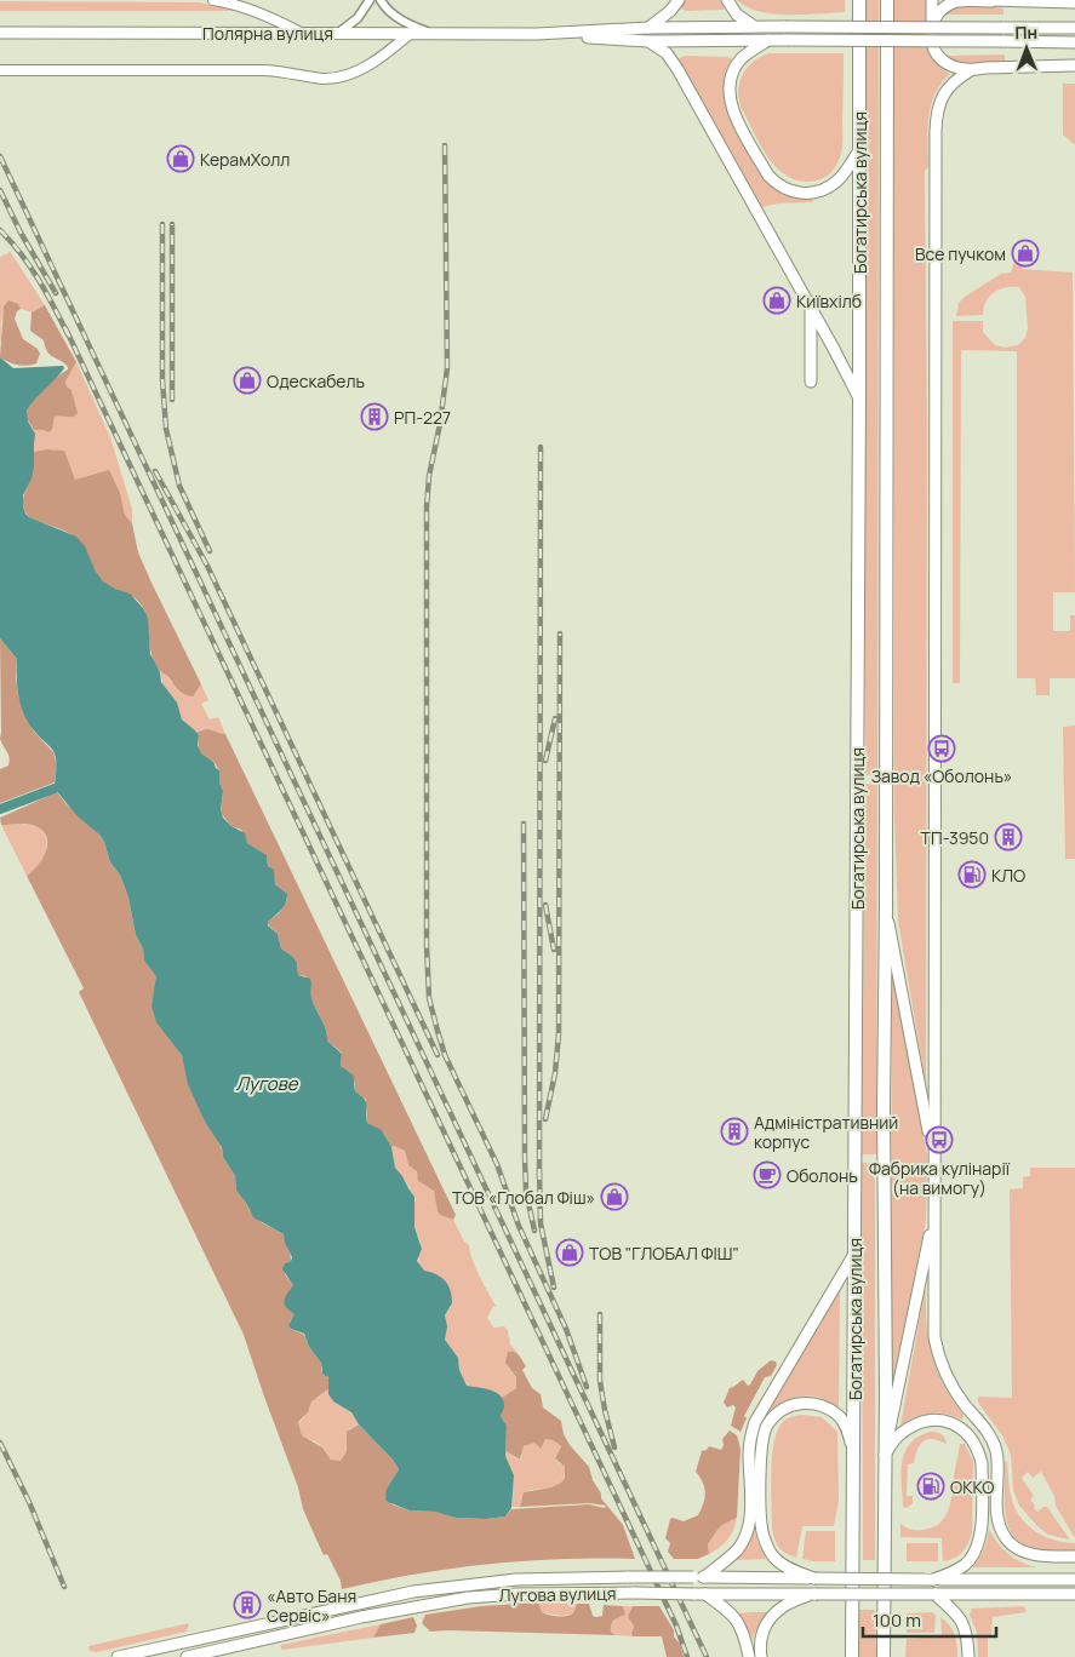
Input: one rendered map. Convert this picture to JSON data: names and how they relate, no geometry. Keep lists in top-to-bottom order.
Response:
{
  "streets": {
    "main road": ["Полярна вулиця", "Богатирська вулиця", "Лугова вулиця"]
  },
  "water": ["Лугове"],
  "places": {
    "shop": [
      "КерамХолл",
      "Все пучком",
      "Київхілб",
      "Одескабель",
      "ТОВ «Глобал Фіш»",
      "ТОВ \"ГЛОБАЛ ФІШ\""
    ],
    "building": [
      "РП-227",
      "ТП-3950",
      "Адміністративний корпус",
      "«Авто Баня Сервіс»"
    ],
    "bus stop": ["Завод «Оболонь»", "Фабрика кулінарії (на вимогу)"],
    "fuel station": ["КЛО", "ОККО"],
    "cafe": ["Оболонь"]
  },
  "scale_bar": "100 m",
  "north": "top"
}
